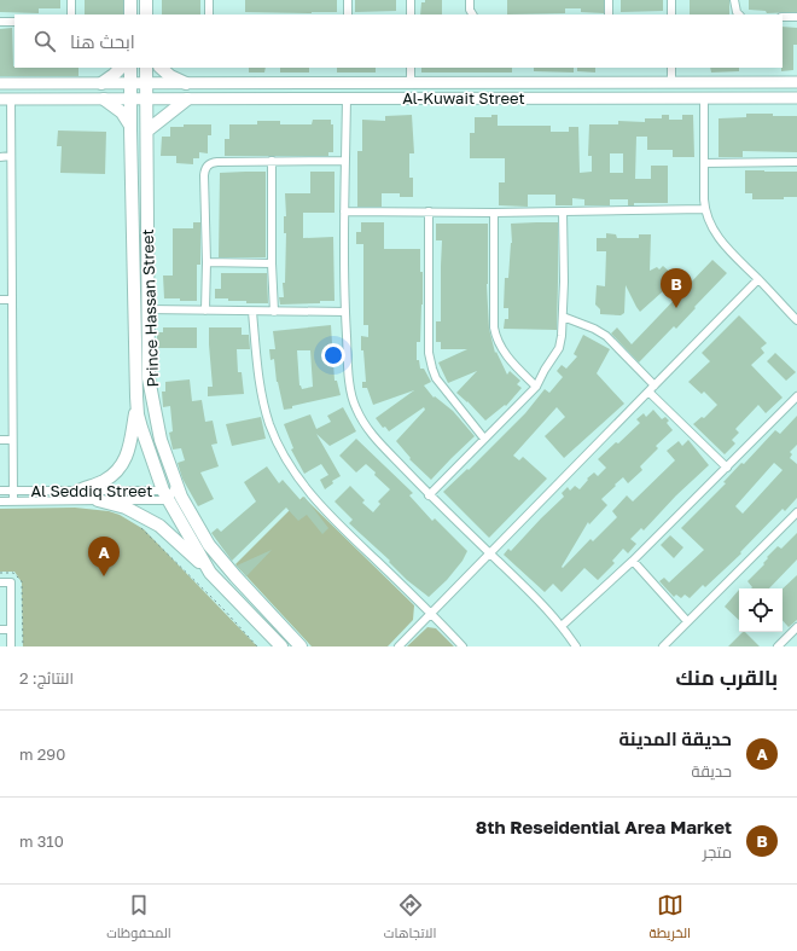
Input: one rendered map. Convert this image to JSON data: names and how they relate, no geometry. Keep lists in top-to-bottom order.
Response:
{
  "streets": {
    "main road": ["Al-Kuwait Street", "Prince Hassan Street"],
    "street": ["Al Seddiq Street"]
  },
  "crossings": [
    ["Al-Kuwait Street", "Prince Hassan Street"],
    ["Prince Hassan Street", "Al Seddiq Street"]
  ],
  "page": {
    "search": "ابحث هنا",
    "pins": ["B", "A"],
    "heading": ["بالقرب منك", "النتائج: 2"],
    "list": [
      {
        "mark": "A",
        "name": "حديقة المدينة",
        "note": "حديقة",
        "value": "290 m"
      },
      {
        "mark": "B",
        "name": "8th Reseidential Area Market",
        "note": "متجر",
        "value": "310 m"
      }
    ],
    "nav": ["الخريطة", "الاتجاهات", "المحفوظات"]
  }
}
